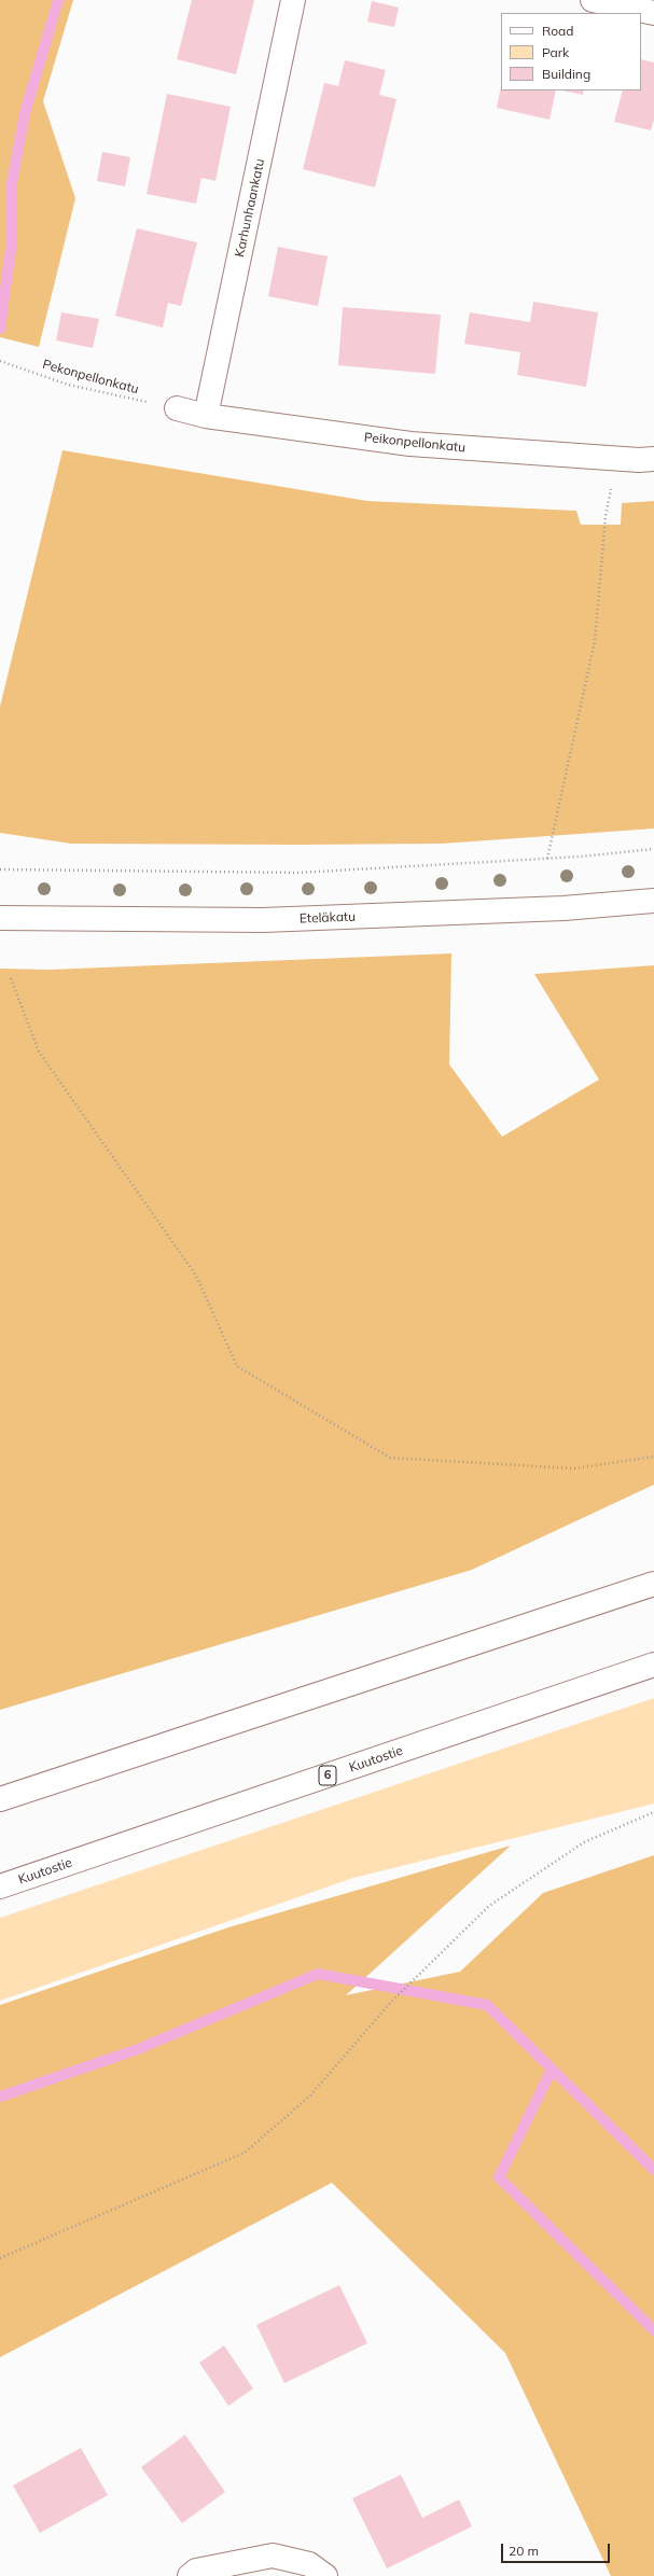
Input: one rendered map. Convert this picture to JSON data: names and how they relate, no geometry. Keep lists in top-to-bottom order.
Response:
{
  "streets": {
    "main road": [
      "Karhunhaankatu",
      "Peikonpellonkatu",
      "Eteläkatu",
      "Kuutostie",
      "6"
    ],
    "path": ["Pekonpellonkatu"]
  },
  "crossings": [
    ["Karhunhaankatu", "Peikonpellonkatu"],
    ["Pekonpellonkatu", "Peikonpellonkatu"]
  ],
  "legend": ["Road", "Park", "Building"],
  "scale_bar": "20 m"
}
